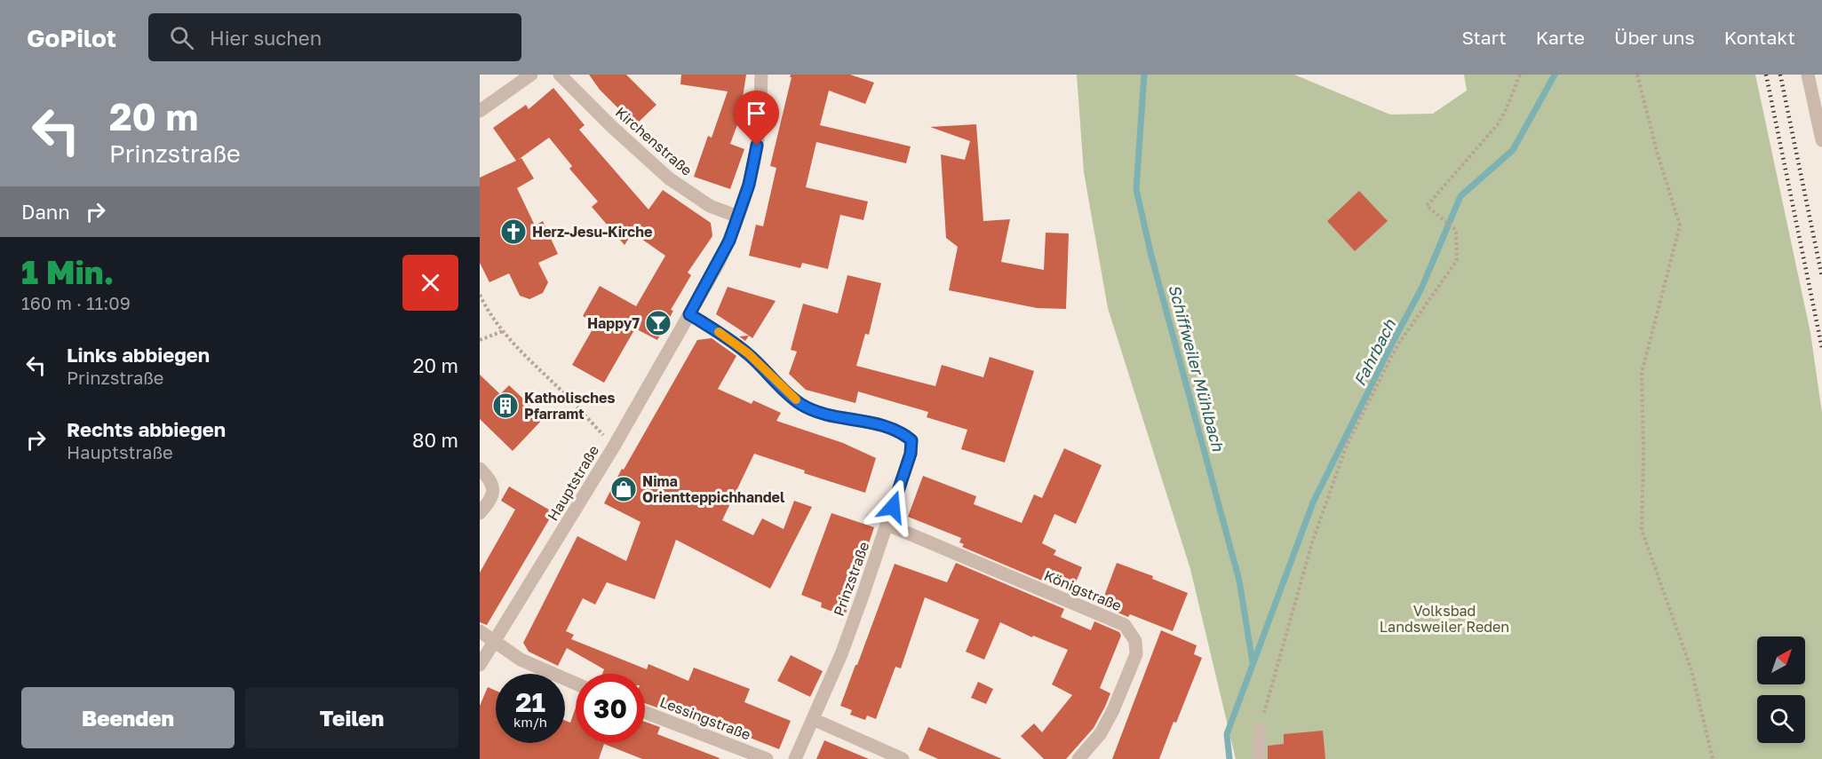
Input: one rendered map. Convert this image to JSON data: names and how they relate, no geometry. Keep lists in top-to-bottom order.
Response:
{
  "streets": {
    "street": [
      "Kirchenstraße",
      "Hauptstraße",
      "Prinzstraße",
      "Königstraße",
      "Lessingstraße"
    ]
  },
  "crossings": [
    ["Kirchenstraße", "Hauptstraße"],
    ["Hauptstraße", "Prinzstraße"],
    ["Prinzstraße", "Königstraße"]
  ],
  "water": ["Fahrbach", "Schiffweiler Mühlbach"],
  "parks": ["Volksbad Landsweiler Reden"],
  "places": {
    "church": ["Herz-Jesu-Kirche"],
    "bar": ["Happy7"],
    "building": ["Katholisches Pfarramt"],
    "shop": ["Nima Orientteppichhandel"]
  },
  "north": "top right",
  "page": {
    "header": "GoPilot",
    "search": "Hier suchen",
    "nav": [
      "Start",
      "Karte",
      "Über uns",
      "Kontakt"
    ],
    "turn": ["20 m", "Prinzstraße"],
    "then": "Dann",
    "heading": ["1 Min.", "160 m · 11:09"],
    "list": [
      {
        "name": "Links abbiegen",
        "note": "Prinzstraße",
        "value": "20 m"
      },
      {
        "name": "Rechts abbiegen",
        "note": "Hauptstraße",
        "value": "80 m"
      }
    ],
    "speed": "21 km/h",
    "limit": "30",
    "buttons": ["Beenden", "Teilen"]
  }
}
